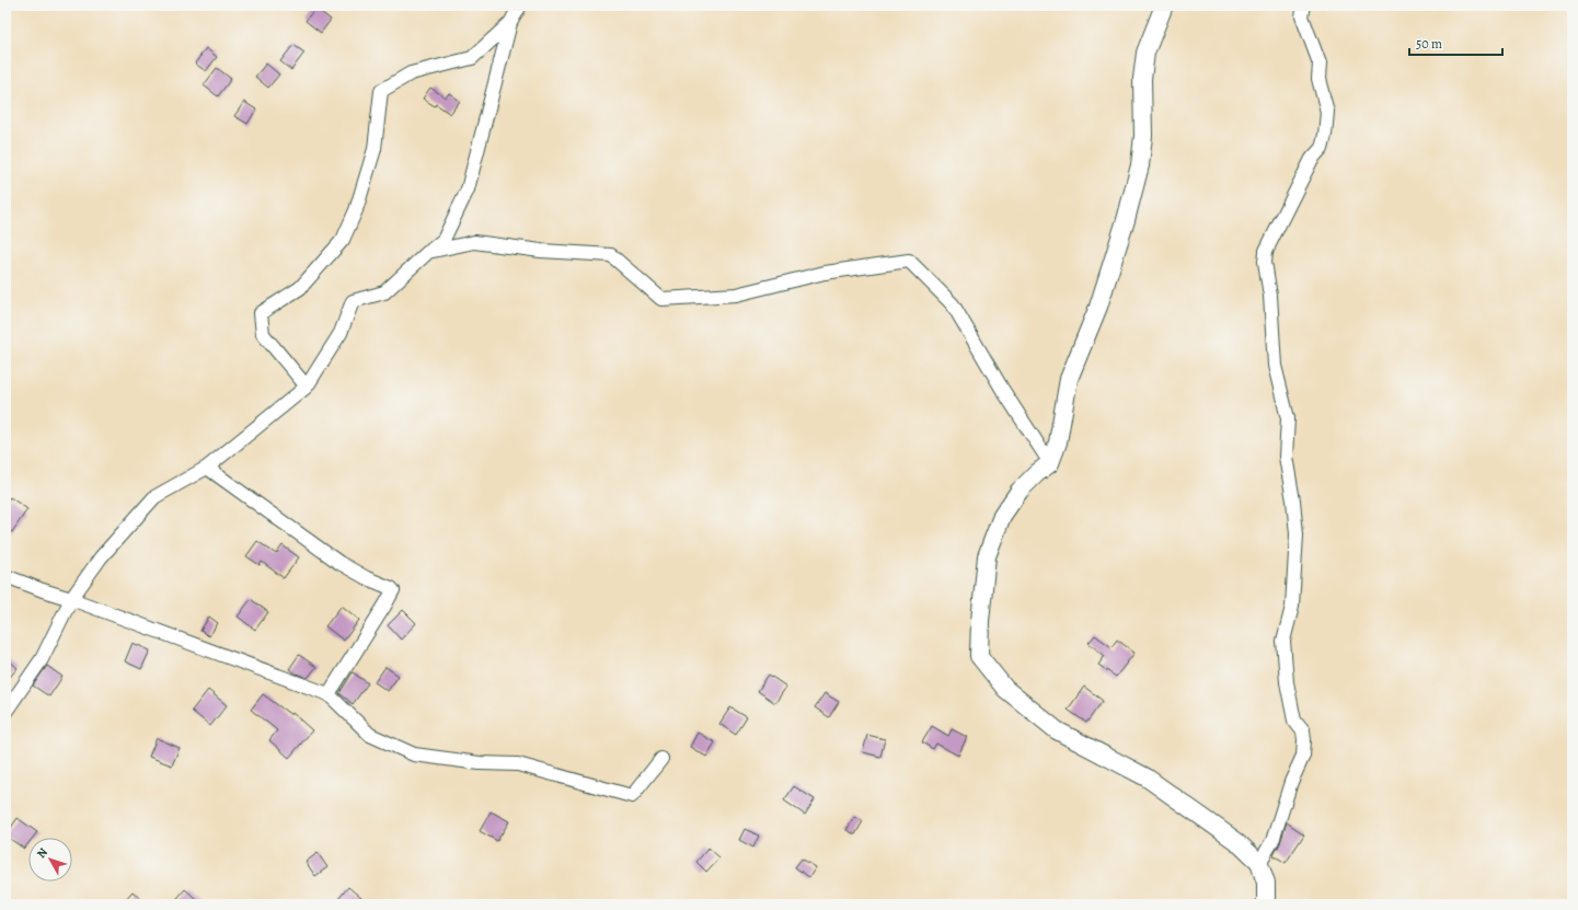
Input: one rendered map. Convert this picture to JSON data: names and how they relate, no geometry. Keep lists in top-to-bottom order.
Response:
{
  "scale_bar": "50 m",
  "north": "top left"
}
